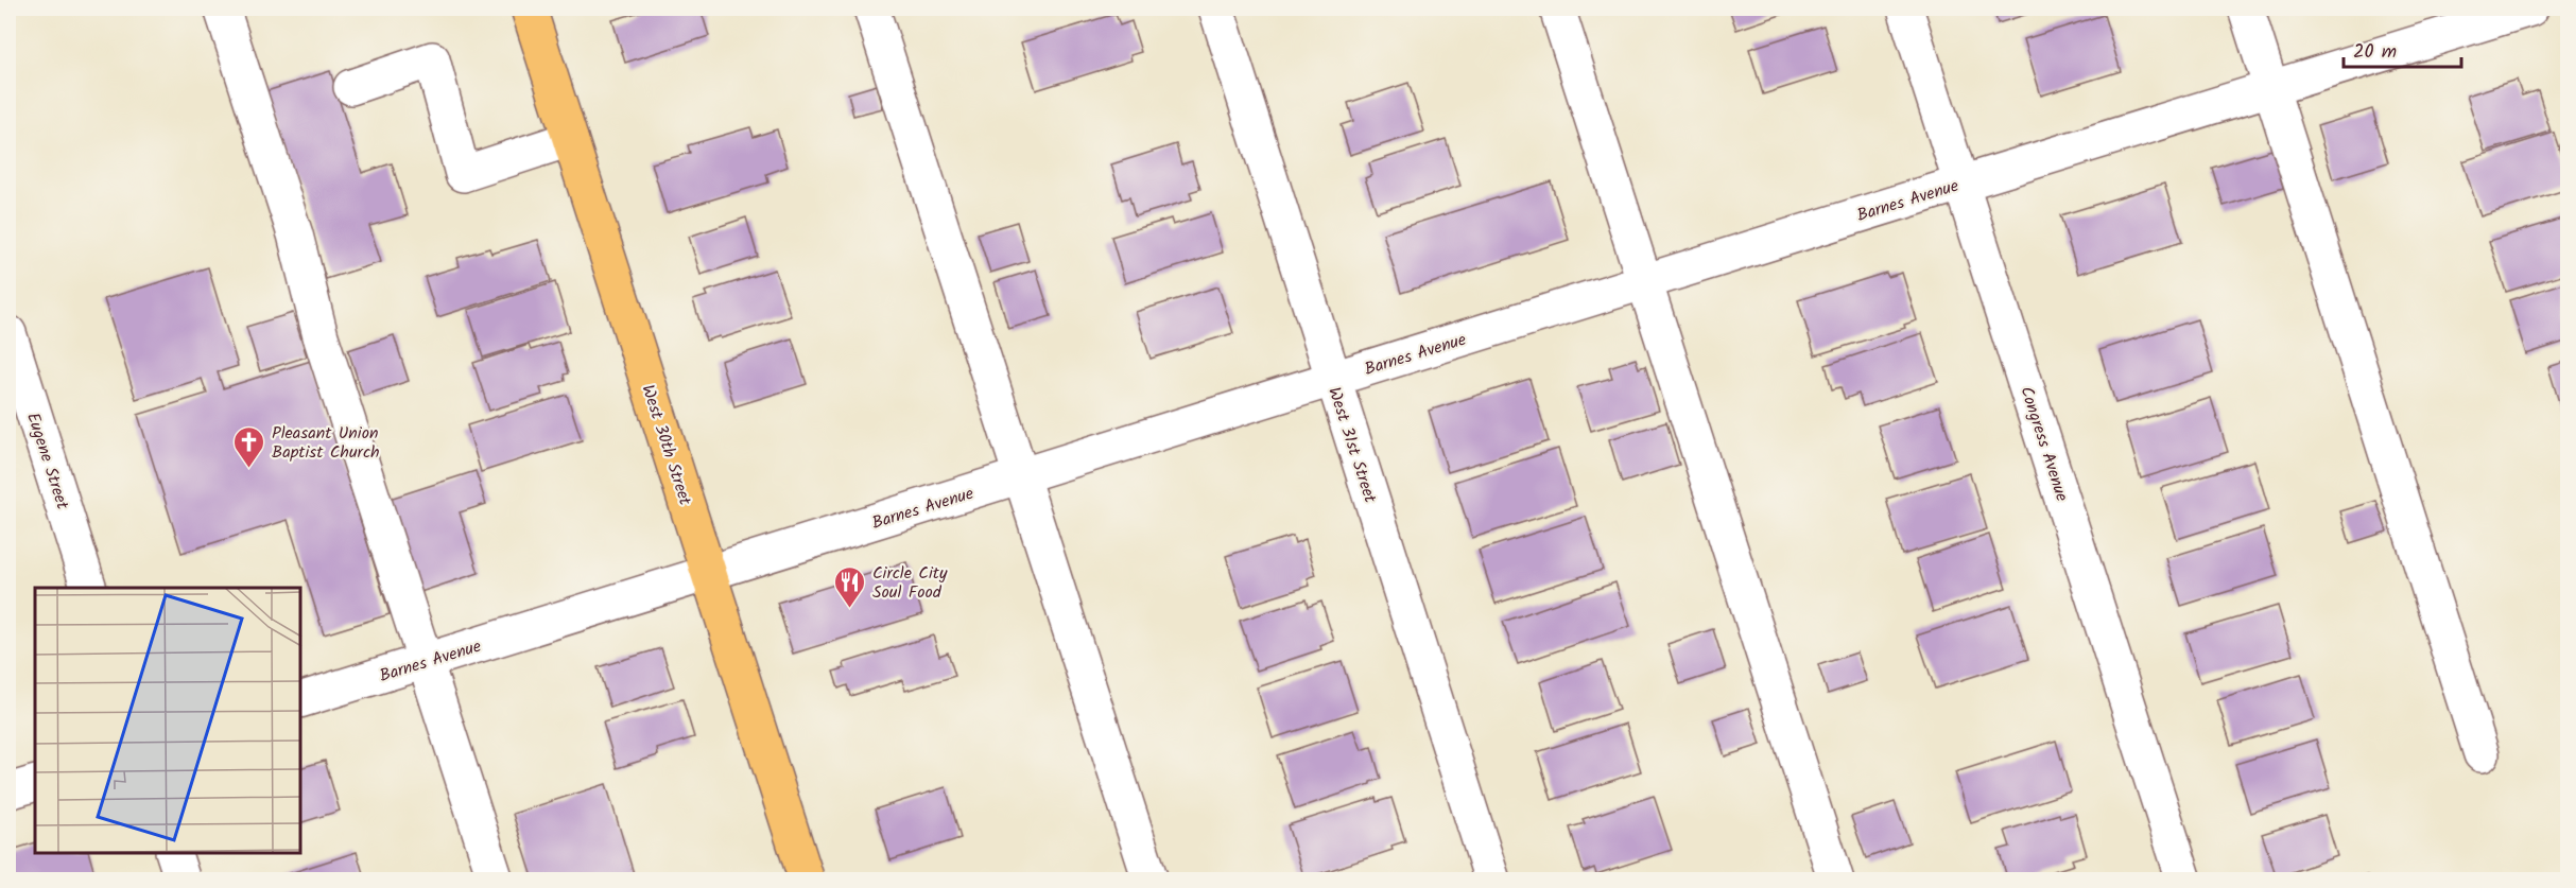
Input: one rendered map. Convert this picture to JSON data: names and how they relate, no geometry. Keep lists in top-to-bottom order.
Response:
{
  "streets": {
    "main road": ["West 30th Street"],
    "street": [
      "Barnes Avenue",
      "Congress Avenue",
      "West 31st Street",
      "Eugene Street"
    ]
  },
  "crossings": [
    ["Barnes Avenue", "Congress Avenue"],
    ["Barnes Avenue", "West 30th Street"],
    ["Barnes Avenue", "West 31st Street"]
  ],
  "places": {
    "church": ["Pleasant Union Baptist Church"],
    "restaurant": ["Circle City Soul Food"]
  },
  "scale_bar": "20 m"
}
